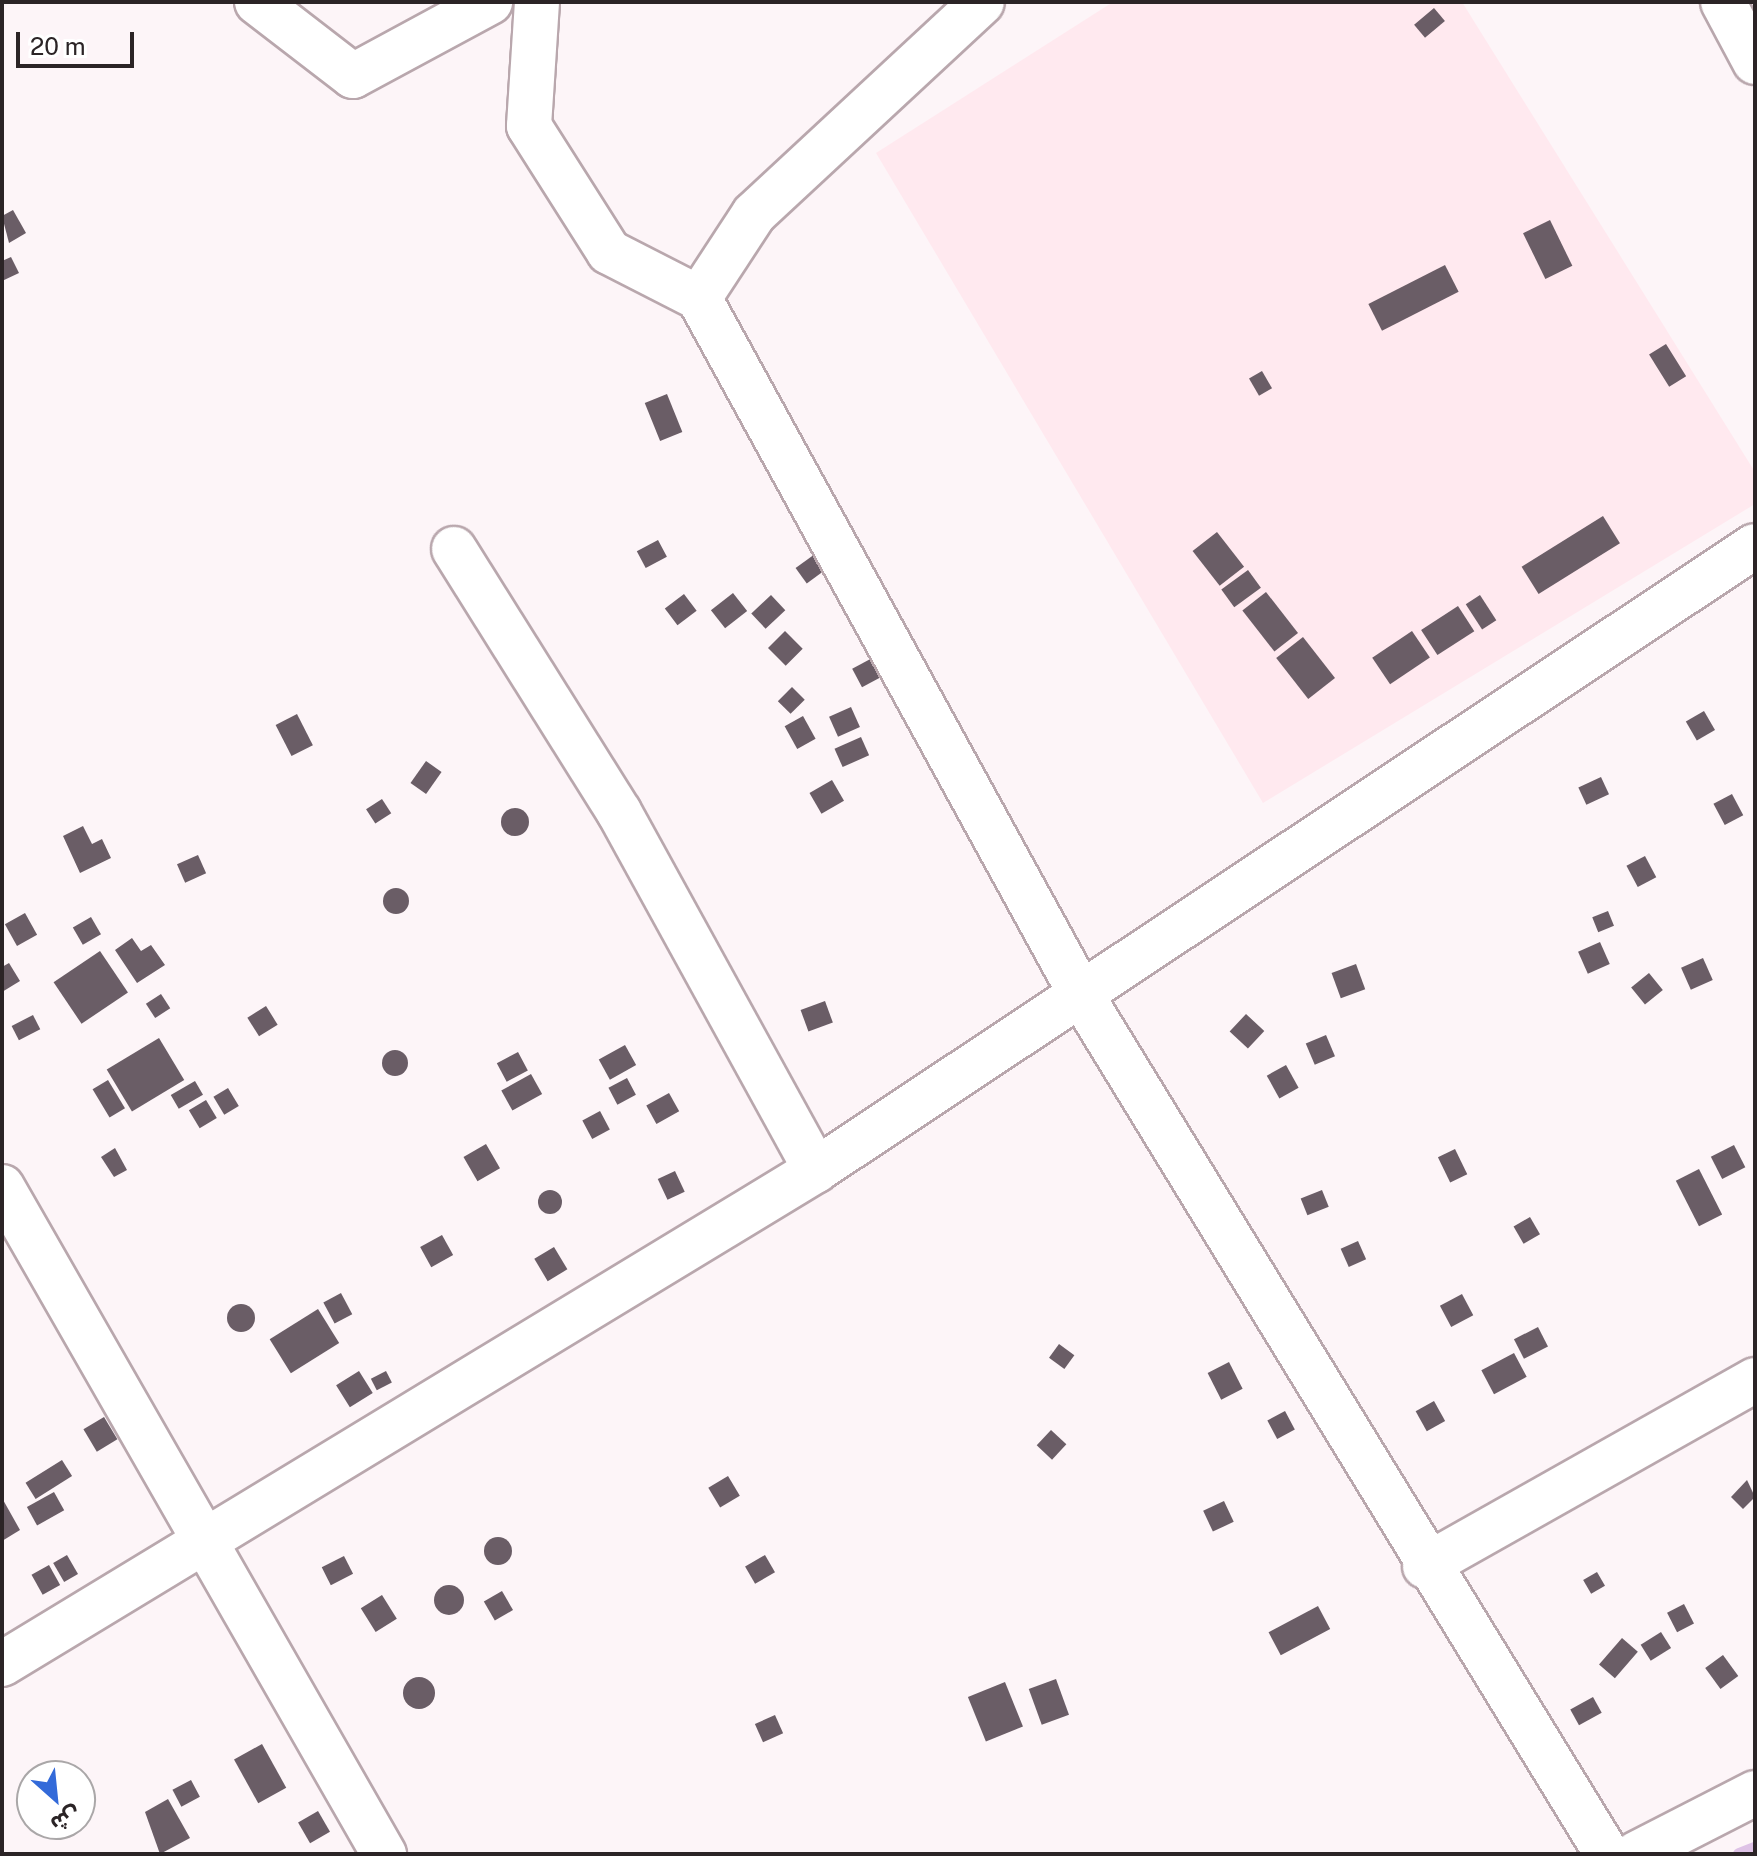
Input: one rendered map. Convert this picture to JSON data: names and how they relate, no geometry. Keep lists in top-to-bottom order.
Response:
{
  "scale_bar": "20 m",
  "north": "bottom right"
}
